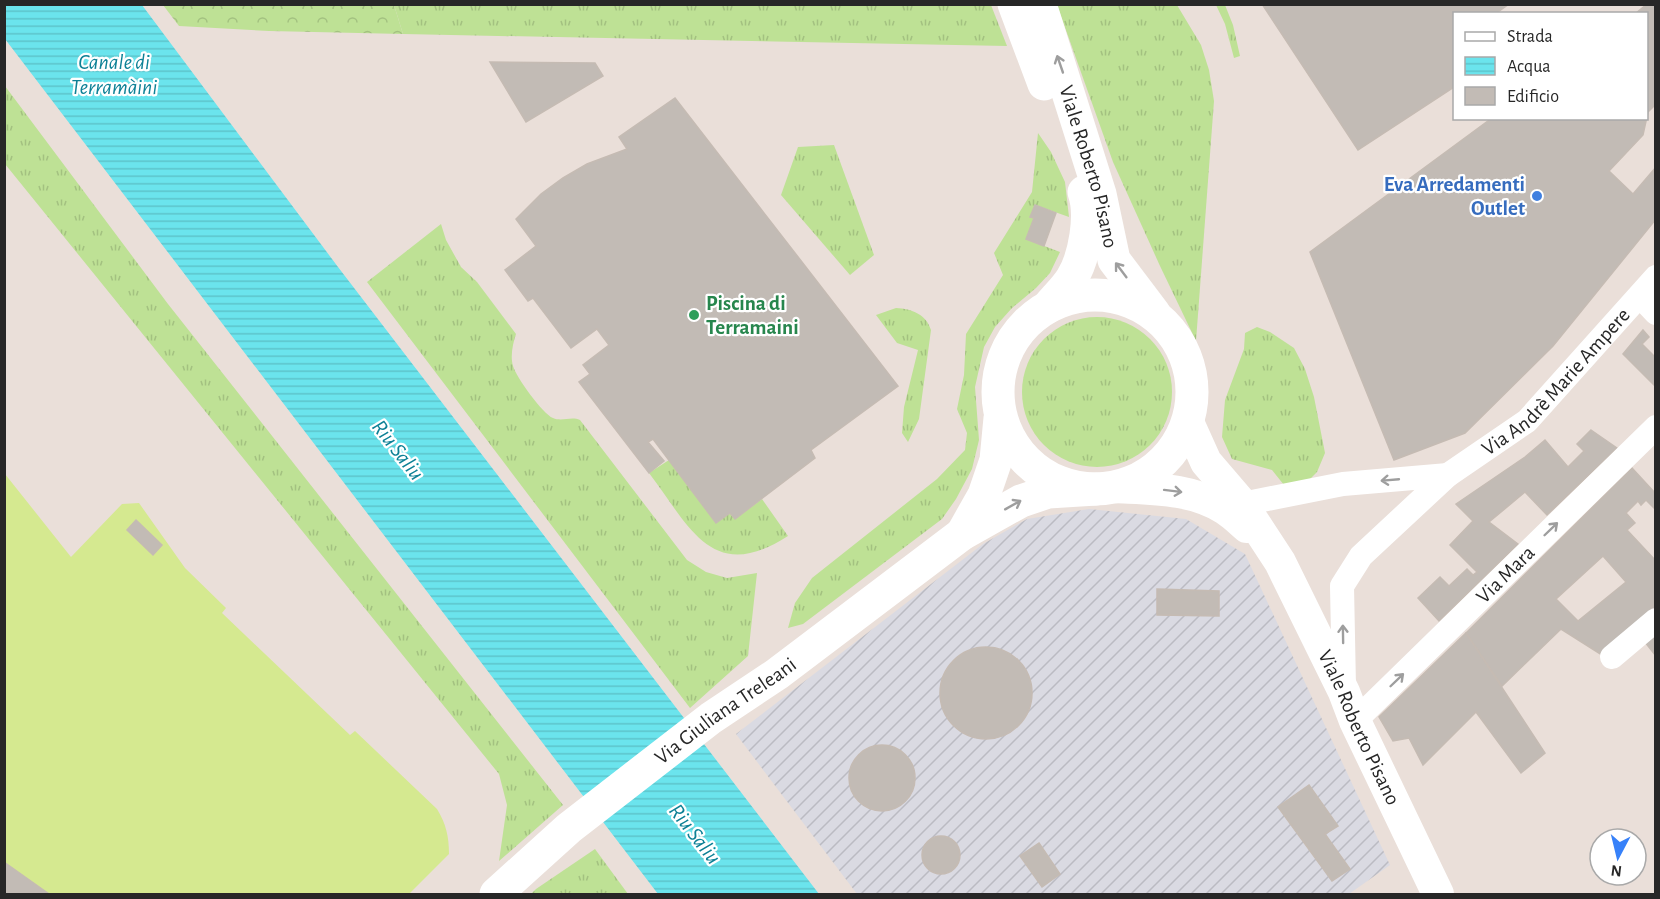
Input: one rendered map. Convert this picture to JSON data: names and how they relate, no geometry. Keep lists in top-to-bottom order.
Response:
{
  "streets": {
    "main road": ["Viale Roberto Pisano", "Via Giuliana Treleani"],
    "street": ["Via Andrè Marie Ampere", "Via Mara"]
  },
  "crossings": [
    ["Viale Roberto Pisano", "Via Andrè Marie Ampere"],
    ["Viale Roberto Pisano", "Via Mara"],
    ["Viale Roberto Pisano", "Via Giuliana Treleani"]
  ],
  "one_way": ["Via Mara"],
  "water": ["Canale di Terramàini", "Riu Saliu"],
  "places": ["Eva Arredamenti Outlet", "Piscina di Terramaini"],
  "legend": ["Strada", "Acqua", "Edificio"],
  "north": "bottom"
}
